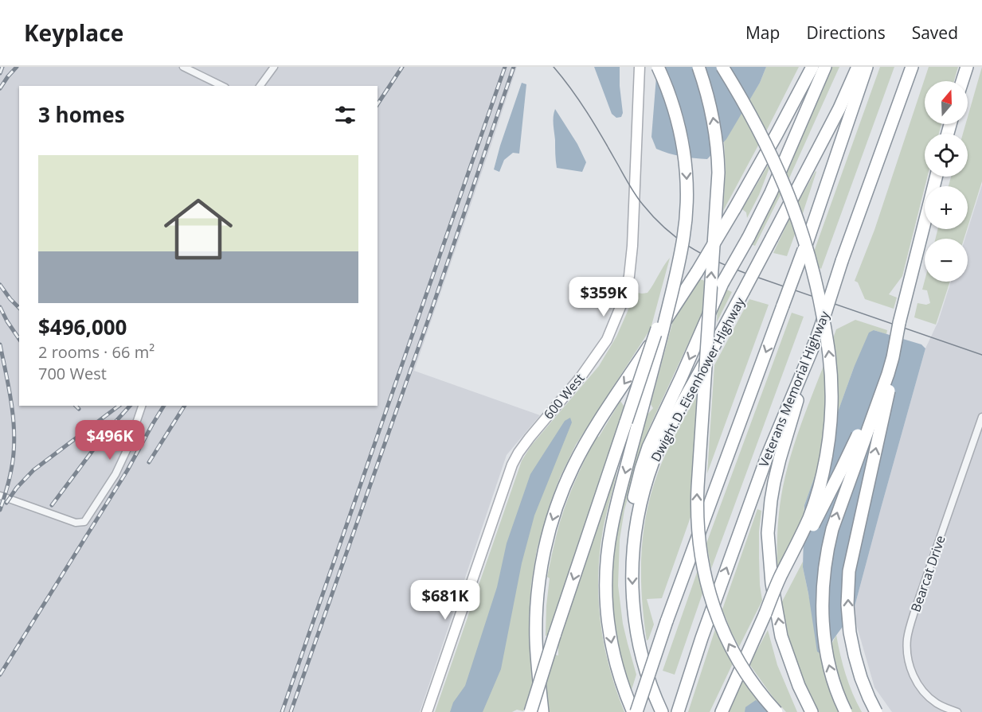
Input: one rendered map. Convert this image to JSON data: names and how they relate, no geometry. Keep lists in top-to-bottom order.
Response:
{
  "streets": {
    "highway": ["Dwight D. Eisenhower Highway", "Veterans Memorial Highway"],
    "street": ["600 West", "Bearcat Drive"]
  },
  "north": "top",
  "page": {
    "header": "Keyplace",
    "nav": ["Map", "Directions", "Saved"],
    "map_buttons": ["+", "−"],
    "heading": "3 homes",
    "list": [
      {
        "name": "$496,000",
        "note": "2 rooms · 66 m² · 700 West"
      }
    ],
    "price": ["$359K", "$496K", "$681K"]
  }
}
